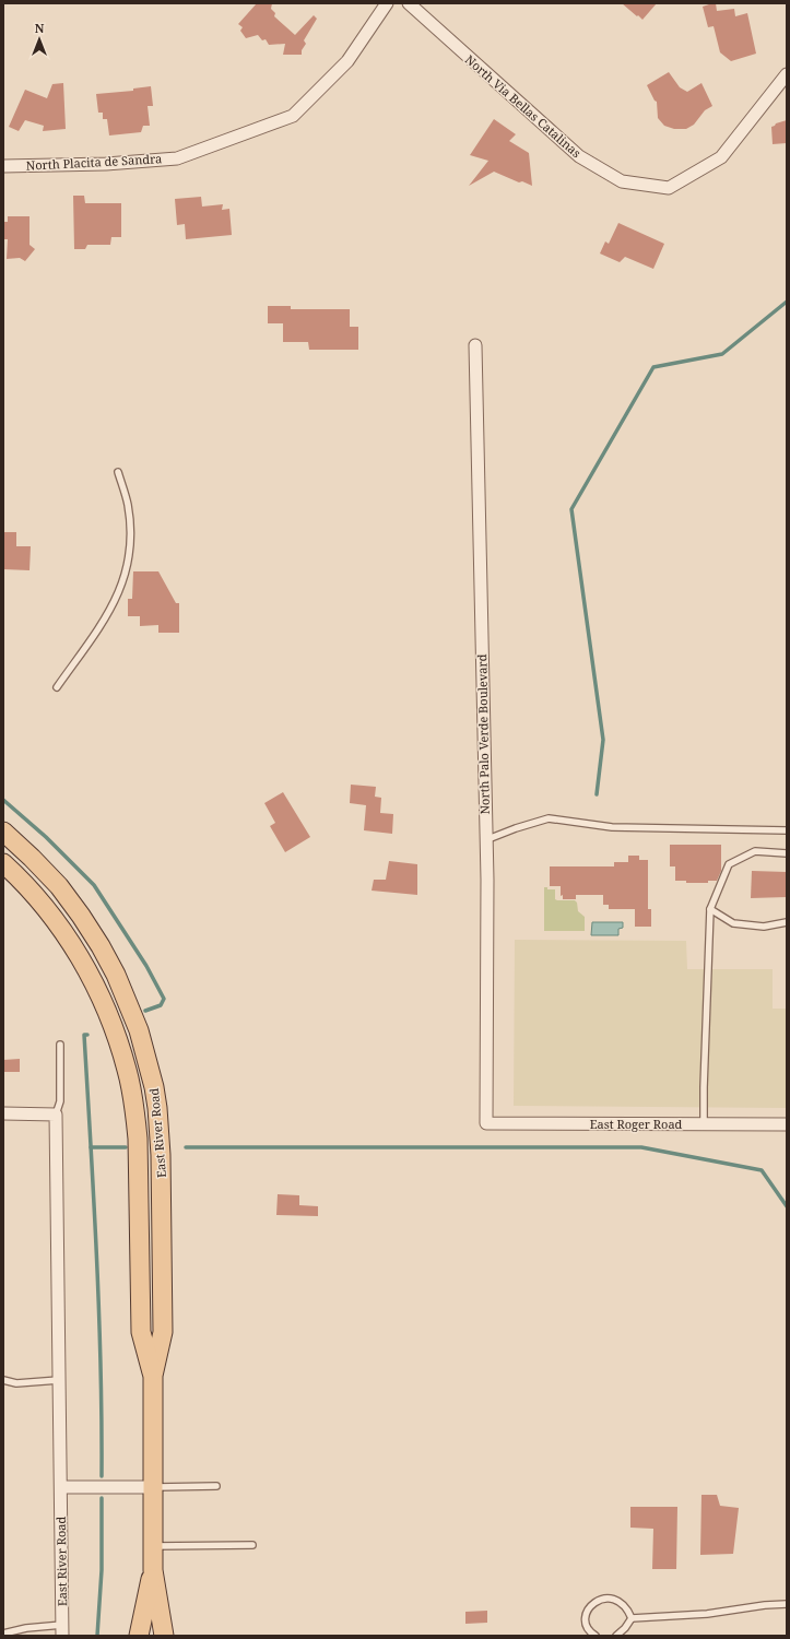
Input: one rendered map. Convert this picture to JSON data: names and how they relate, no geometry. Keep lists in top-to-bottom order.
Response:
{
  "streets": {
    "main road": ["East River Road"],
    "street": [
      "North Via Bellas Catalinas",
      "North Placita de Sandra",
      "North Palo Verde Boulevard",
      "East Roger Road"
    ]
  },
  "crossings": [
    ["North Palo Verde Boulevard", "East Roger Road"]
  ],
  "north": "top"
}
